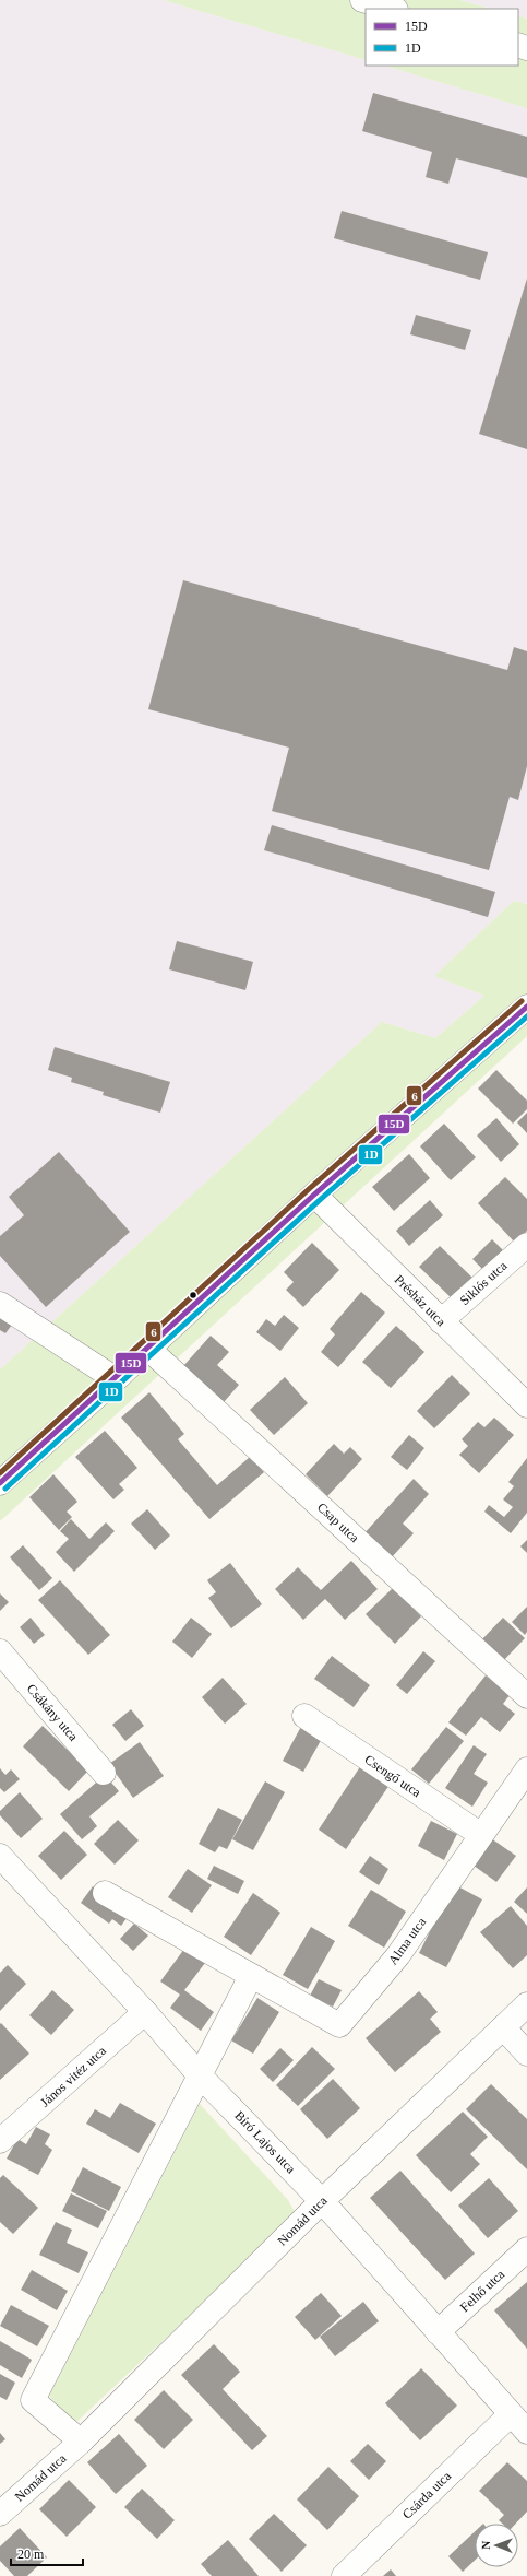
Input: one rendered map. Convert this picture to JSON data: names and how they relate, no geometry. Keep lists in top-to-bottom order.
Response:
{
  "streets": {
    "street": [
      "Siklós utca",
      "Présház utca",
      "Csap utca",
      "Csákány utca",
      "Csengő utca",
      "Alma utca",
      "János vitéz utca",
      "Bíró Lajos utca",
      "Nomád utca",
      "Felhő utca",
      "Csárda utca"
    ]
  },
  "crossings": [
    ["Siklós utca", "Présház utca"],
    ["Csengő utca", "Alma utca"],
    ["János vitéz utca", "Bíró Lajos utca"],
    ["Bíró Lajos utca", "Nomád utca"],
    ["Bíró Lajos utca", "Felhő utca"],
    ["Bíró Lajos utca", "Csárda utca"]
  ],
  "lines": ["transit line 6", "transit line 15D", "transit line 1D"],
  "legend": ["15D", "1D"],
  "scale_bar": "20 m",
  "north": "left"
}
